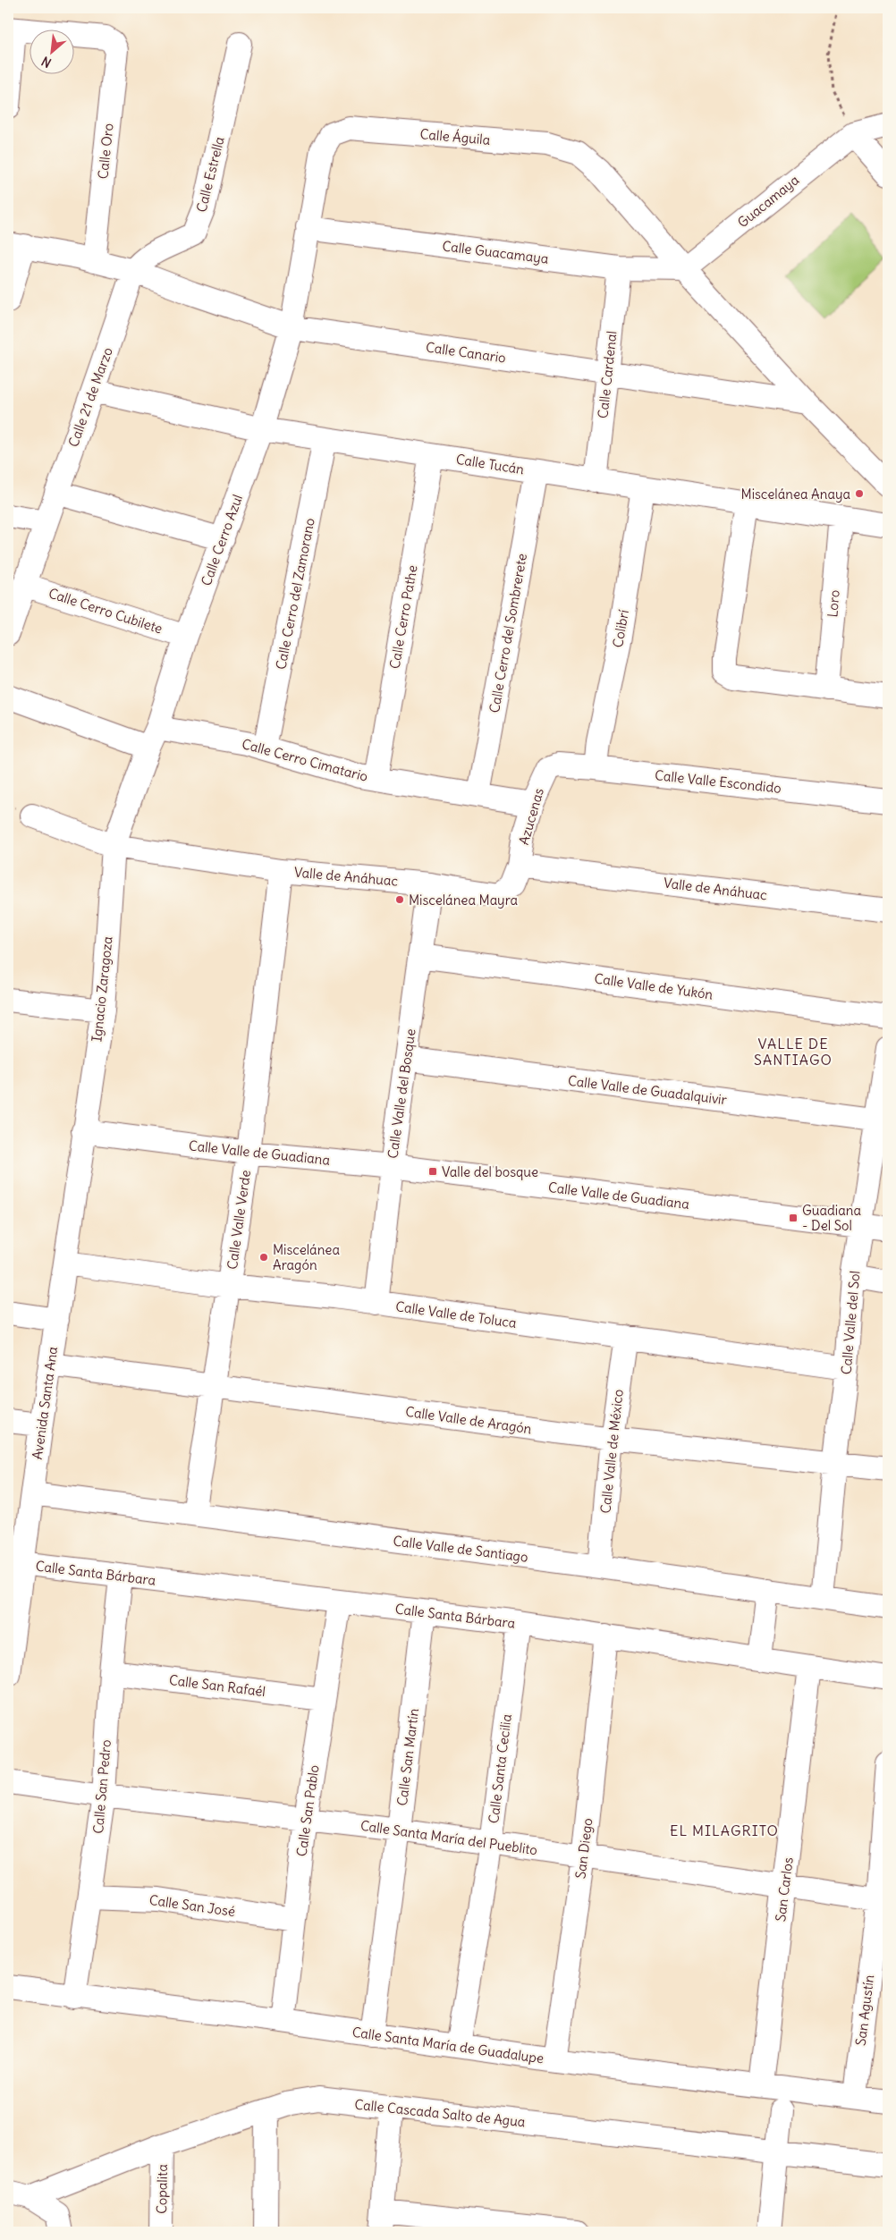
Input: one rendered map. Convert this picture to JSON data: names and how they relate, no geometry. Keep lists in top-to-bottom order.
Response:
{
  "streets": {
    "street": [
      "Calle Águila",
      "Calle Oro",
      "Calle Estrella",
      "Guacamaya",
      "Calle Guacamaya",
      "Calle Canario",
      "Calle Cardenal",
      "Calle 21 de Marzo",
      "Calle Tucán",
      "Calle Cerro Azul",
      "Calle Cerro del Zamorano",
      "Loro",
      "Calle Cerro Cubilete",
      "Calle Cerro Pathe",
      "Colibrí",
      "Calle Cerro del Sombrerete",
      "Calle Cerro Cimatario",
      "Calle Valle Escondido",
      "Azucenas",
      "Valle de Anáhuac",
      "Calle Valle de Yukón",
      "Ignacio Zaragoza",
      "Calle Valle de Guadalquivir",
      "Calle Valle del Bosque",
      "Calle Valle de Guadiana",
      "Calle Valle Verde",
      "Calle Valle de Toluca",
      "Calle Valle del Sol",
      "Avenida Santa Ana",
      "Calle Valle de Aragón",
      "Calle Valle de México",
      "Calle Valle de Santiago",
      "Calle Santa Bárbara",
      "Calle San Rafaél",
      "Calle San Martín",
      "Calle Santa Cecilia",
      "Calle San Pedro",
      "Calle San Pablo",
      "Calle Santa María del Pueblito",
      "San Diego",
      "San Carlos",
      "Calle San José",
      "San Agustín",
      "Calle Santa María de Guadalupe",
      "Calle Cascada Salto de Agua",
      "Copalita"
    ]
  },
  "crossings": [
    ["Calle Águila", "Guacamaya"],
    ["Calle Águila", "Calle Guacamaya"],
    ["Calle Águila", "Calle Cerro Azul"],
    ["Calle Oro", "Calle Canario"],
    ["Calle Estrella", "Calle Canario"],
    ["Calle Estrella", "Calle 21 de Marzo"],
    ["Guacamaya", "Calle Guacamaya"],
    ["Calle Guacamaya", "Calle Cardenal"],
    ["Calle Guacamaya", "Calle Cerro Azul"],
    ["Calle Canario", "Calle Cardenal"],
    ["Calle Canario", "Calle 21 de Marzo"],
    ["Calle Canario", "Calle Cerro Azul"],
    ["Calle Cardenal", "Calle Tucán"],
    ["Calle 21 de Marzo", "Calle Tucán"],
    ["Calle 21 de Marzo", "Calle Cerro Cubilete"],
    ["Calle Tucán", "Calle Cerro Azul"],
    ["Calle Tucán", "Calle Cerro del Zamorano"],
    ["Calle Tucán", "Loro"],
    ["Calle Tucán", "Calle Cerro Pathe"],
    ["Calle Tucán", "Colibrí"],
    ["Calle Tucán", "Calle Cerro del Sombrerete"],
    ["Calle Cerro Azul", "Calle Cerro Cubilete"],
    ["Calle Cerro Azul", "Calle Cerro Cimatario"],
    ["Calle Cerro Azul", "Valle de Anáhuac"],
    ["Calle Cerro Azul", "Ignacio Zaragoza"],
    ["Calle Cerro del Zamorano", "Calle Cerro Cimatario"],
    ["Calle Cerro Pathe", "Calle Cerro Cimatario"],
    ["Colibrí", "Calle Valle Escondido"],
    ["Calle Cerro del Sombrerete", "Calle Cerro Cimatario"],
    ["Calle Cerro Cimatario", "Azucenas"],
    ["Calle Valle Escondido", "Azucenas"],
    ["Azucenas", "Valle de Anáhuac"],
    ["Valle de Anáhuac", "Ignacio Zaragoza"],
    ["Valle de Anáhuac", "Calle Valle del Bosque"],
    ["Valle de Anáhuac", "Calle Valle Verde"],
    ["Calle Valle de Yukón", "Calle Valle del Bosque"],
    ["Ignacio Zaragoza", "Calle Valle de Guadiana"],
    ["Ignacio Zaragoza", "Avenida Santa Ana"],
    ["Calle Valle de Guadalquivir", "Calle Valle del Bosque"],
    ["Calle Valle de Guadalquivir", "Calle Valle del Sol"],
    ["Calle Valle del Bosque", "Calle Valle de Guadiana"],
    ["Calle Valle del Bosque", "Calle Valle de Toluca"],
    ["Calle Valle de Guadiana", "Calle Valle Verde"],
    ["Calle Valle de Guadiana", "Calle Valle del Sol"],
    ["Calle Valle de Guadiana", "Avenida Santa Ana"],
    ["Calle Valle Verde", "Calle Valle de Toluca"],
    ["Calle Valle Verde", "Calle Valle de Aragón"],
    ["Calle Valle Verde", "Calle Valle de Santiago"],
    ["Calle Valle de Toluca", "Calle Valle del Sol"],
    ["Calle Valle de Toluca", "Avenida Santa Ana"],
    ["Calle Valle de Toluca", "Calle Valle de México"],
    ["Calle Valle del Sol", "Calle Valle de Aragón"],
    ["Calle Valle del Sol", "Calle Valle de Santiago"],
    ["Avenida Santa Ana", "Calle Valle de Aragón"],
    ["Avenida Santa Ana", "Calle Valle de Santiago"],
    ["Avenida Santa Ana", "Calle Santa Bárbara"],
    ["Calle Valle de Aragón", "Calle Valle de México"],
    ["Calle Valle de México", "Calle Valle de Santiago"],
    ["Calle Santa Bárbara", "Calle San Martín"],
    ["Calle Santa Bárbara", "Calle Santa Cecilia"],
    ["Calle Santa Bárbara", "Calle San Pedro"],
    ["Calle Santa Bárbara", "Calle San Pablo"],
    ["Calle Santa Bárbara", "San Diego"],
    ["Calle Santa Bárbara", "San Carlos"],
    ["Calle San Rafaél", "Calle San Pedro"],
    ["Calle San Rafaél", "Calle San Pablo"],
    ["Calle San Martín", "Calle Santa María del Pueblito"],
    ["Calle San Martín", "Calle Santa María de Guadalupe"],
    ["Calle Santa Cecilia", "Calle Santa María del Pueblito"],
    ["Calle Santa Cecilia", "Calle Santa María de Guadalupe"],
    ["Calle San Pedro", "Calle Santa María del Pueblito"],
    ["Calle San Pedro", "Calle San José"],
    ["Calle San Pedro", "Calle Santa María de Guadalupe"],
    ["Calle San Pablo", "Calle Santa María del Pueblito"],
    ["Calle San Pablo", "Calle San José"],
    ["Calle San Pablo", "Calle Santa María de Guadalupe"],
    ["Calle Santa María del Pueblito", "San Diego"],
    ["Calle Santa María del Pueblito", "San Carlos"],
    ["Calle Santa María del Pueblito", "San Agustín"],
    ["San Diego", "Calle Santa María de Guadalupe"],
    ["San Carlos", "Calle Santa María de Guadalupe"],
    ["San Agustín", "Calle Santa María de Guadalupe"],
    ["Calle Cascada Salto de Agua", "Copalita"]
  ],
  "districts": ["VALLE DE SANTIAGO", "EL MILAGRITO"],
  "places": {
    "other": ["Miscelánea Anaya", "Miscelánea Mayra", "Miscelánea Aragón"],
    "transit": ["Valle del bosque", "Guadiana - Del Sol"]
  },
  "north": "bottom left"
}
